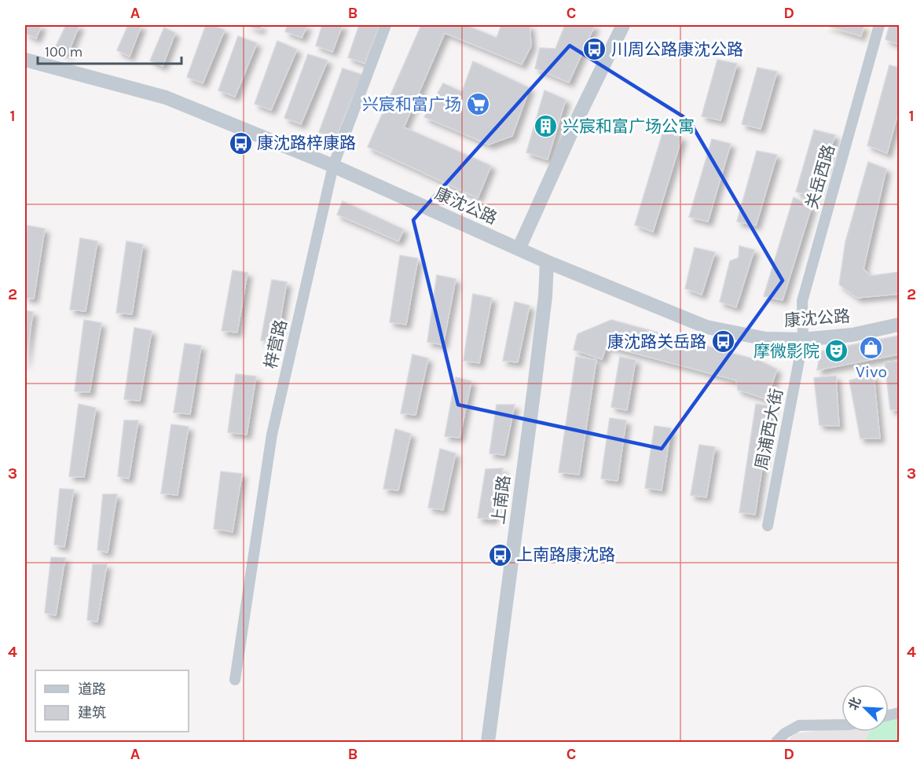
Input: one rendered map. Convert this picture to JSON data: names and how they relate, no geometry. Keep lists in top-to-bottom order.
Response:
{
  "streets": {
    "street": [
      "关岳西路",
      "康沈公路",
      "梓营路",
      "周浦西大街",
      "上南路"
    ]
  },
  "crossings": [
    ["关岳西路", "康沈公路"],
    ["关岳西路", "周浦西大街"],
    ["康沈公路", "梓营路"],
    ["康沈公路", "周浦西大街"],
    ["康沈公路", "上南路"]
  ],
  "places": {
    "bus stop": [
      "川周公路康沈公路",
      "康沈路梓康路",
      "康沈路关岳路",
      "上南路康沈路"
    ],
    "supermarket": ["兴宸和富广场"],
    "building": ["兴宸和富广场公寓"],
    "shop": ["Vivo"],
    "theatre": ["摩微影院"]
  },
  "legend": ["道路", "建筑"],
  "scale_bar": "100 m",
  "north": "top left",
  "grid": {
    "columns": [
      "A",
      "B",
      "C",
      "D"
    ],
    "rows": [
      "1",
      "2",
      "3",
      "4"
    ]
  }
}
